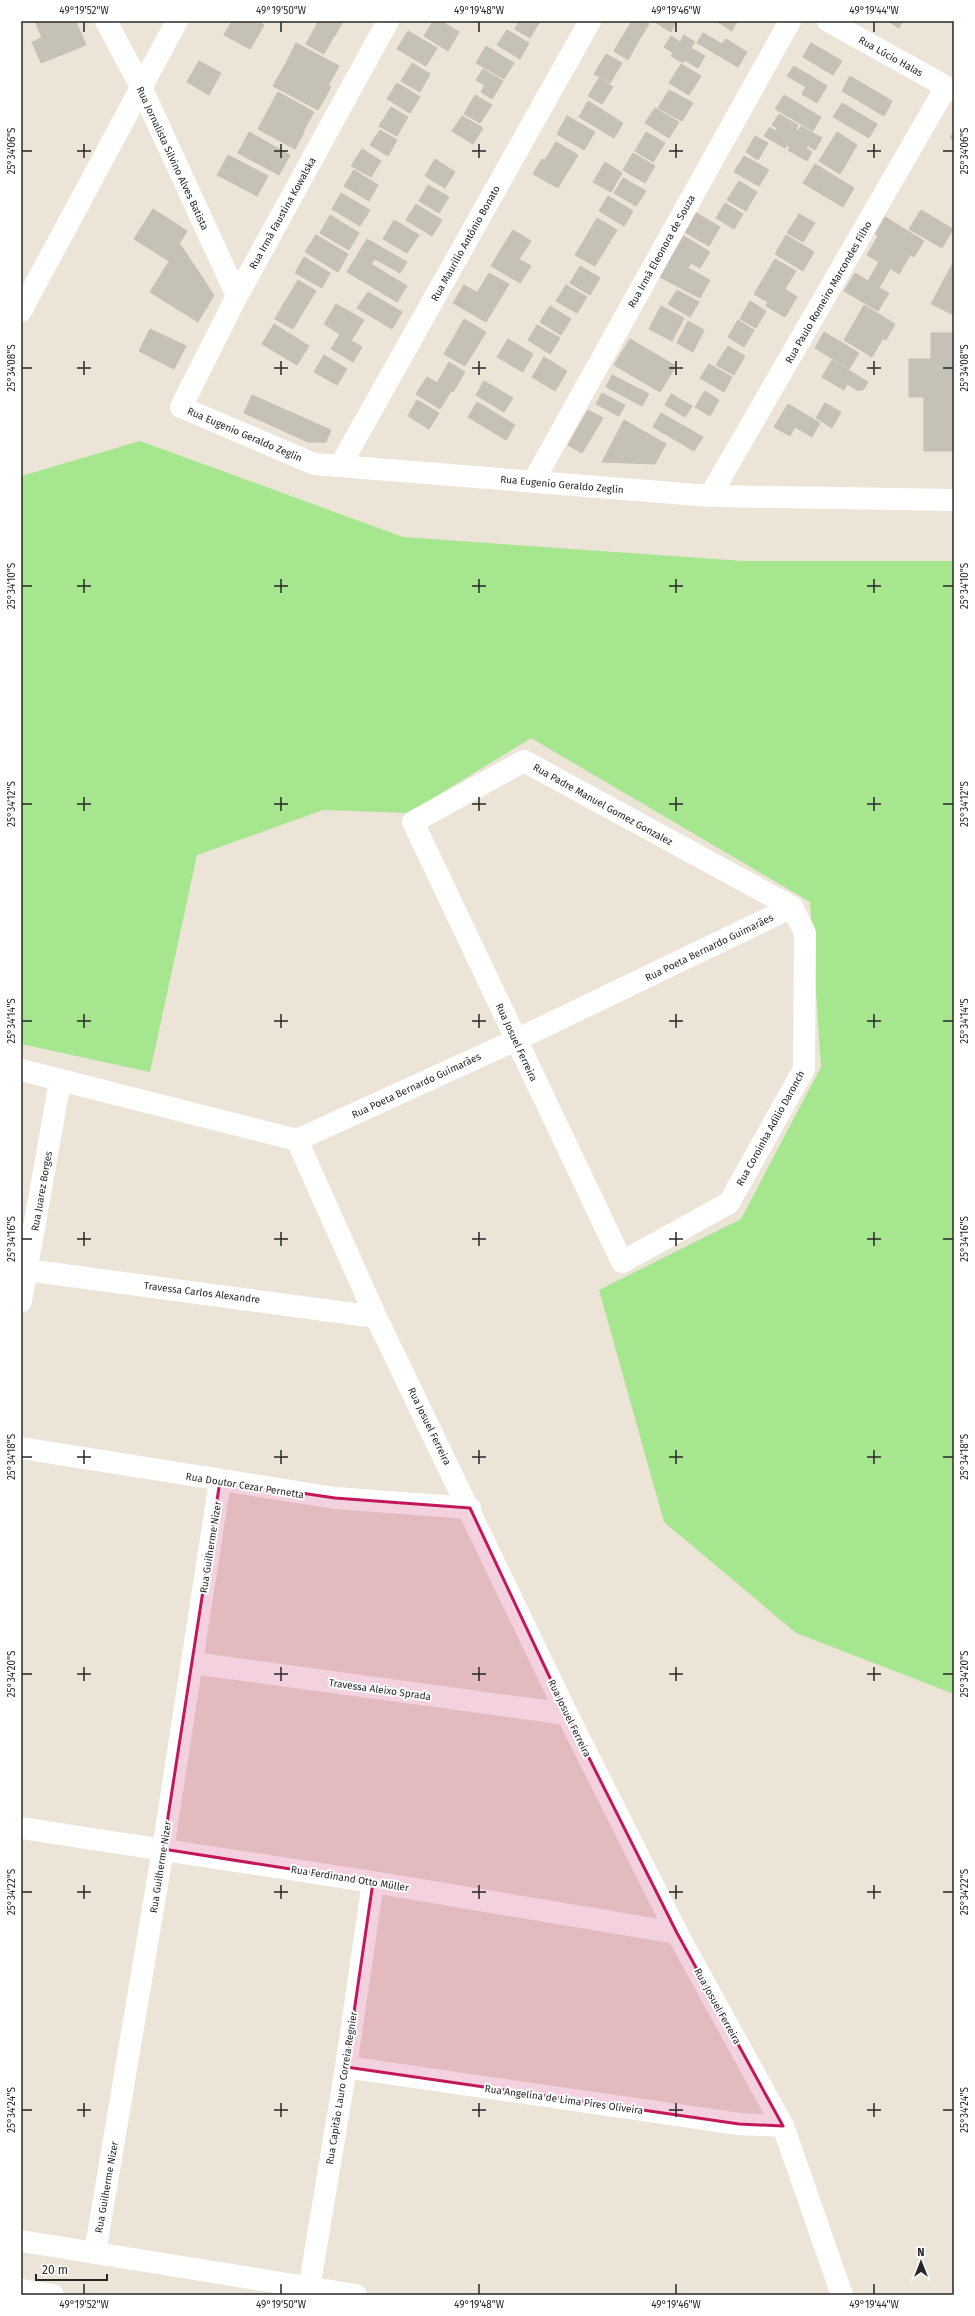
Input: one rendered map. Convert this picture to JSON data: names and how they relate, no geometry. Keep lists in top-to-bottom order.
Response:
{
  "streets": {
    "street": [
      "Rua Lúcio Halas",
      "Rua Jornalista Silvino Alves Batista",
      "Rua Irmã Faustina Kowalska",
      "Rua Maurílio Antônio Bonato",
      "Rua Irmã Eleonora de Souza",
      "Rua Paulo Romeiro Marcondes Filho",
      "Rua Eugenio Geraldo Zeglin",
      "Rua Padre Manuel Gomez Gonzalez",
      "Rua Poeta Bernardo Guimarães",
      "Rua Josuel Ferreira",
      "Rua Coroinha Adilio Daronch",
      "Rua Juarez Borges",
      "Travessa Carlos Alexandre",
      "Rua Doutor Cezar Pernetta",
      "Rua Guilherme Nizer",
      "Travessa Aleixo Sprada",
      "Rua Ferdinand Otto Müller",
      "Rua Capitão Lauro Correia Regnier",
      "Rua Angelina de Lima Pires Oliveira"
    ]
  },
  "crossings": [
    ["Rua Lúcio Halas", "Rua Paulo Romeiro Marcondes Filho"],
    ["Rua Jornalista Silvino Alves Batista", "Rua Irmã Faustina Kowalska"],
    ["Rua Irmã Faustina Kowalska", "Rua Eugenio Geraldo Zeglin"],
    ["Rua Maurílio Antônio Bonato", "Rua Eugenio Geraldo Zeglin"],
    ["Rua Irmã Eleonora de Souza", "Rua Eugenio Geraldo Zeglin"],
    ["Rua Paulo Romeiro Marcondes Filho", "Rua Eugenio Geraldo Zeglin"],
    ["Rua Padre Manuel Gomez Gonzalez", "Rua Poeta Bernardo Guimarães"],
    ["Rua Padre Manuel Gomez Gonzalez", "Rua Josuel Ferreira"],
    ["Rua Padre Manuel Gomez Gonzalez", "Rua Coroinha Adilio Daronch"],
    ["Rua Poeta Bernardo Guimarães", "Rua Josuel Ferreira"],
    ["Rua Poeta Bernardo Guimarães", "Rua Coroinha Adilio Daronch"],
    ["Rua Josuel Ferreira", "Rua Coroinha Adilio Daronch"],
    ["Rua Josuel Ferreira", "Travessa Carlos Alexandre"],
    ["Rua Josuel Ferreira", "Rua Doutor Cezar Pernetta"],
    ["Rua Josuel Ferreira", "Travessa Aleixo Sprada"],
    ["Rua Josuel Ferreira", "Rua Ferdinand Otto Müller"],
    ["Rua Josuel Ferreira", "Rua Angelina de Lima Pires Oliveira"],
    ["Rua Juarez Borges", "Travessa Carlos Alexandre"],
    ["Rua Doutor Cezar Pernetta", "Rua Guilherme Nizer"],
    ["Rua Guilherme Nizer", "Travessa Aleixo Sprada"],
    ["Rua Guilherme Nizer", "Rua Ferdinand Otto Müller"],
    ["Rua Ferdinand Otto Müller", "Rua Capitão Lauro Correia Regnier"],
    ["Rua Capitão Lauro Correia Regnier", "Rua Angelina de Lima Pires Oliveira"]
  ],
  "scale_bar": "20 m",
  "north": "top",
  "coordinates": [
    "49°19'52\"W",
    "49°19'50\"W",
    "49°19'48\"W",
    "49°19'46\"W",
    "49°19'44\"W",
    "25°34'06\"S",
    "25°34'08\"S",
    "25°34'10\"S",
    "25°34'12\"S",
    "25°34'14\"S",
    "25°34'16\"S",
    "25°34'18\"S",
    "25°34'20\"S",
    "25°34'22\"S",
    "25°34'24\"S"
  ]
}
